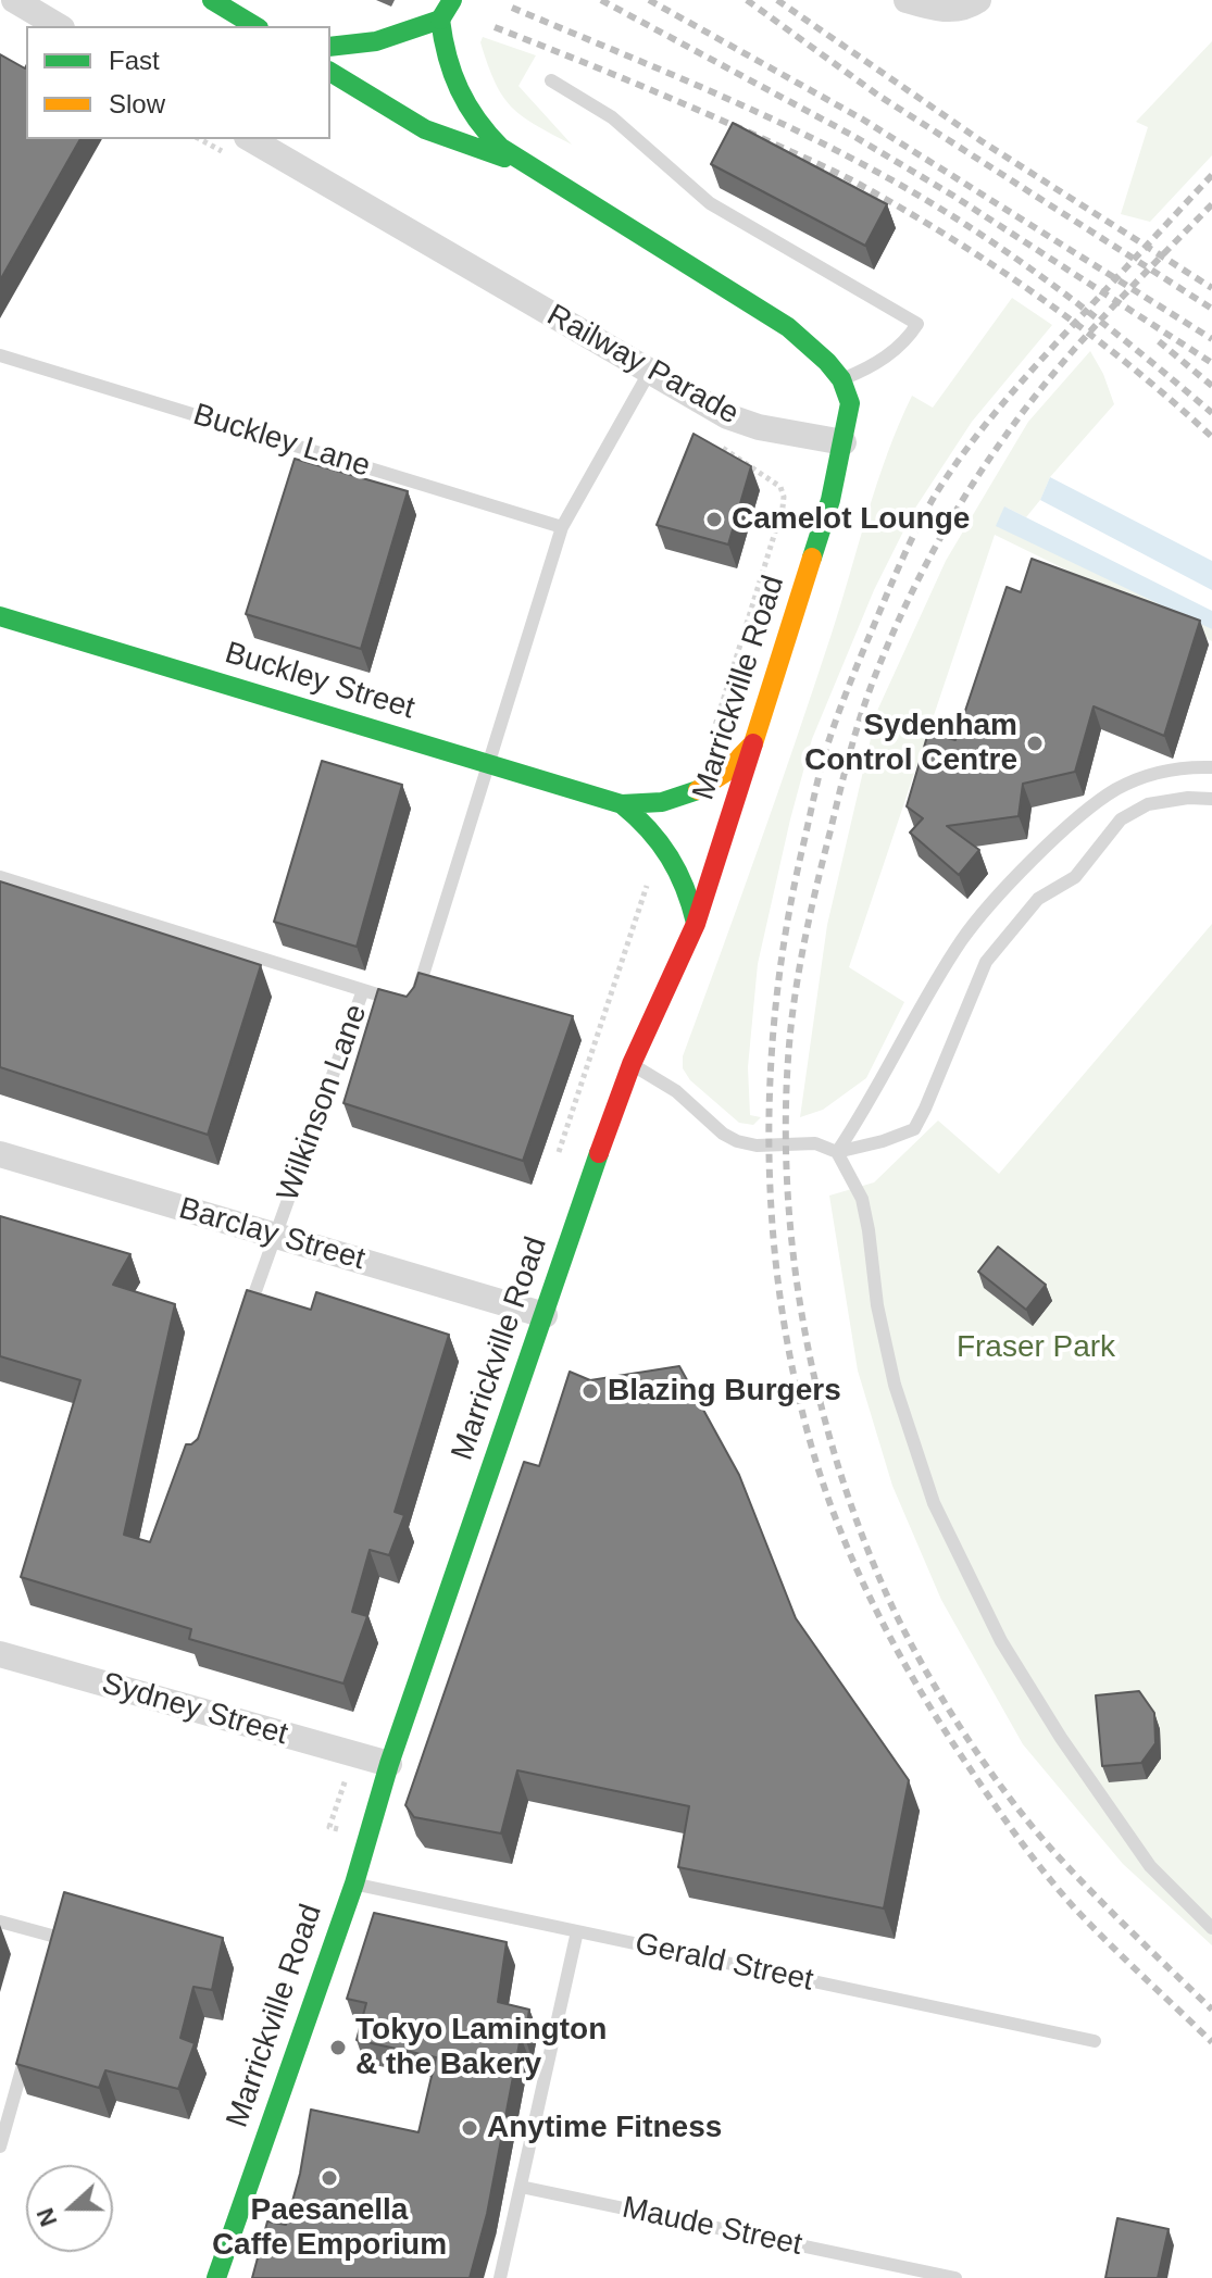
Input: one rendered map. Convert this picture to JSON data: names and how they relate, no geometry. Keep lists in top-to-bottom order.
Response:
{
  "streets": {
    "main road": ["Buckley Street", "Marrickville Road"],
    "street": ["Railway Parade", "Barclay Street", "Sydney Street"],
    "lane": [
      "Buckley Lane",
      "Wilkinson Lane",
      "Gerald Street",
      "Maude Street"
    ]
  },
  "crossings": [
    ["Railway Parade", "Marrickville Road"],
    ["Buckley Street", "Marrickville Road"],
    ["Buckley Street", "Wilkinson Lane"],
    ["Marrickville Road", "Barclay Street"],
    ["Marrickville Road", "Sydney Street"],
    ["Marrickville Road", "Gerald Street"],
    ["Wilkinson Lane", "Barclay Street"]
  ],
  "parks": ["Fraser Park"],
  "places": [
    "Camelot Lounge",
    "Sydenham Control Centre",
    "Blazing Burgers",
    "Tokyo Lamington & the Bakery",
    "Anytime Fitness",
    "Paesanella Caffe Emporium"
  ],
  "legend": ["Fast", "Slow"],
  "north": "left"
}
